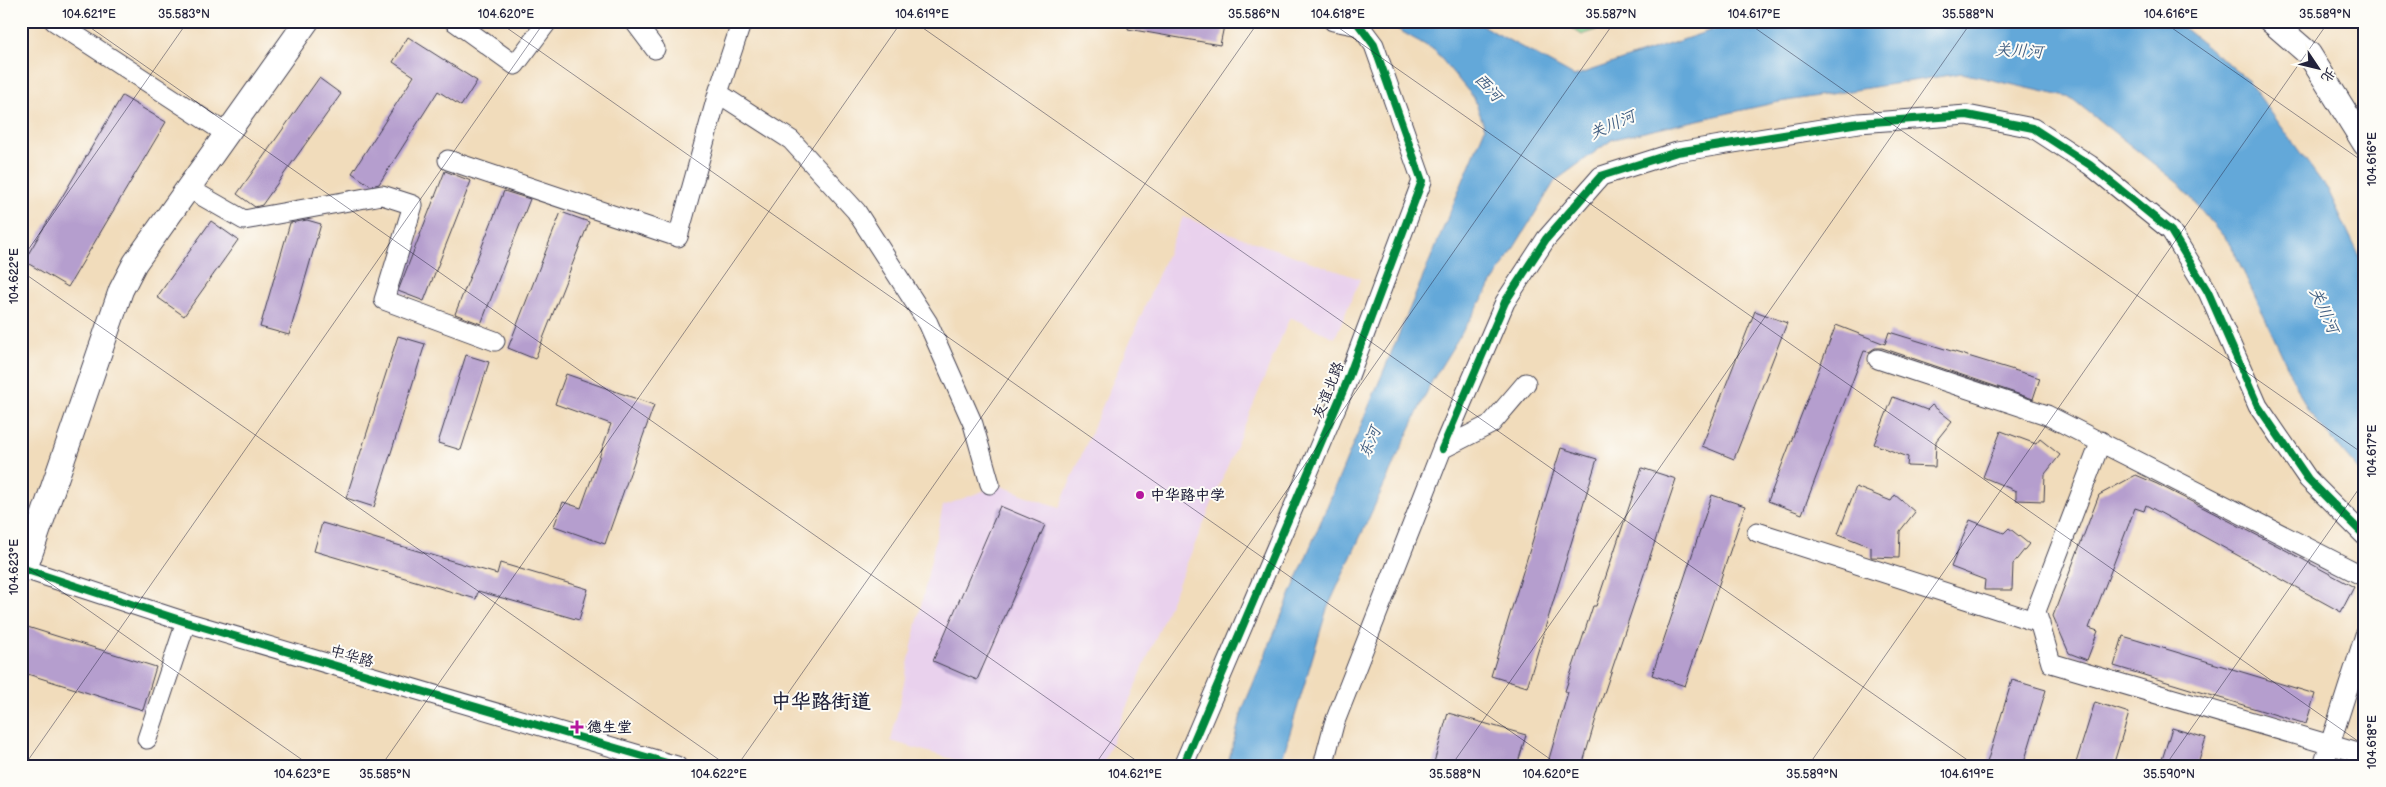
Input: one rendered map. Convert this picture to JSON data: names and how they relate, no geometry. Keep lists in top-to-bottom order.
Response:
{
  "streets": {
    "street": ["友谊北路", "中华路"]
  },
  "districts": ["中华路街道"],
  "water": ["关川河", "西河", "东河"],
  "places": {
    "other": ["中华路中学"],
    "health": ["德生堂"]
  },
  "north": "bottom right",
  "coordinates": [
    "104.621°E",
    "35.583°N",
    "104.620°E",
    "104.619°E",
    "35.586°N",
    "104.618°E",
    "35.587°N",
    "104.617°E",
    "35.588°N",
    "104.616°E",
    "35.589°N",
    "104.622°E",
    "104.623°E",
    "35.585°N",
    "35.590°N"
  ]
}
